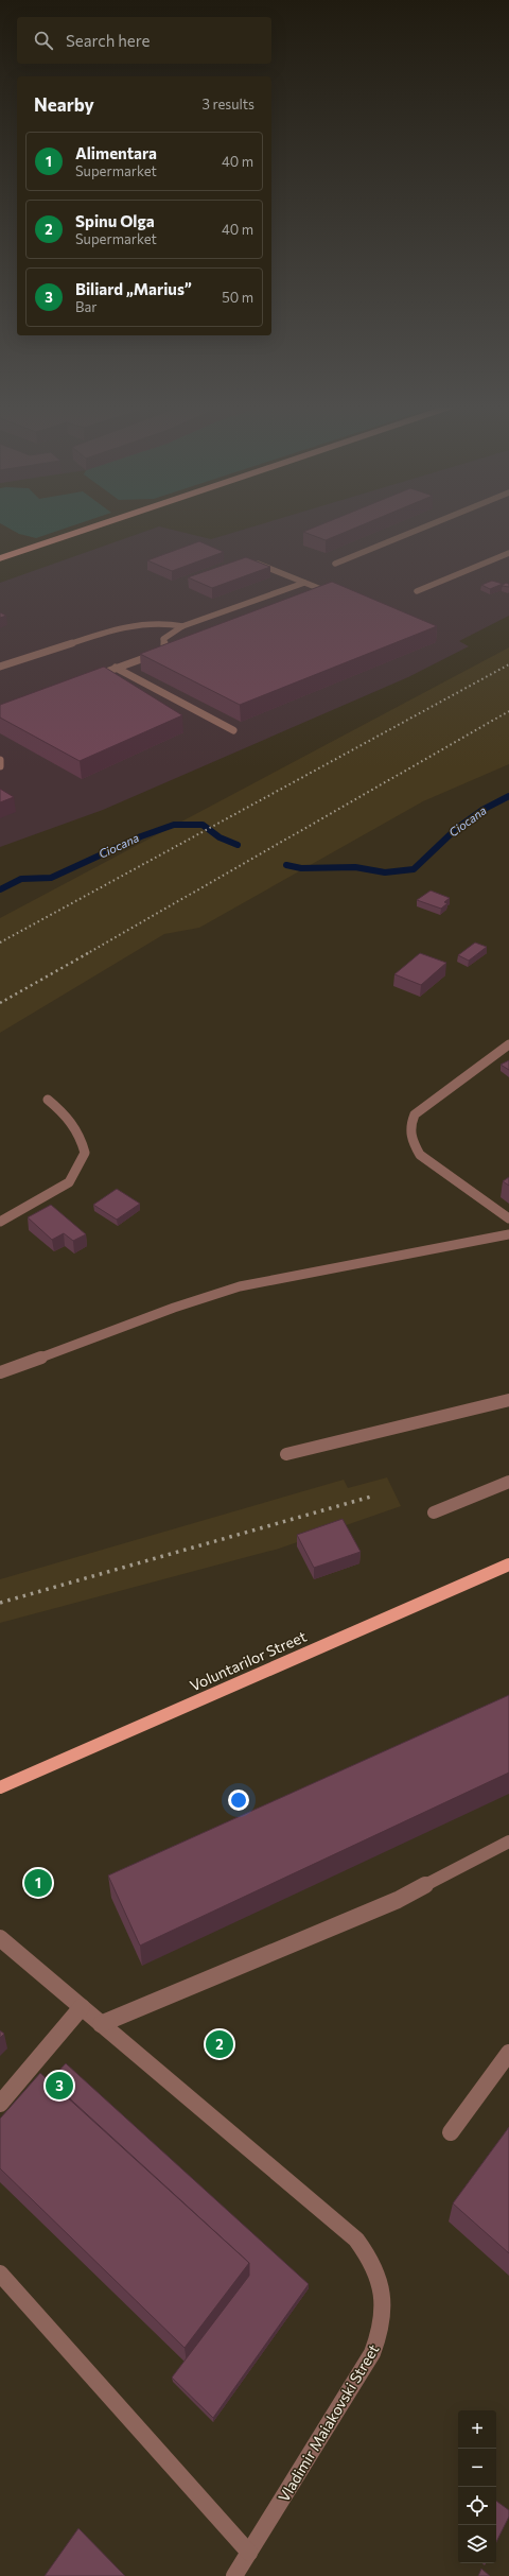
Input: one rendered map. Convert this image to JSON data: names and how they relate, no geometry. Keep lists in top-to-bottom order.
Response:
{
  "streets": {
    "main road": ["Voluntarilor Street"],
    "street": ["Vladimir Maiakovski Street"]
  },
  "water": ["Ciocana"],
  "page": {
    "search": "Search here",
    "heading": ["Nearby", "3 results"],
    "list": [
      {
        "mark": "1",
        "name": "Alimentara",
        "note": "Supermarket",
        "value": "40 m"
      },
      {
        "mark": "2",
        "name": "Spinu Olga",
        "note": "Supermarket",
        "value": "40 m"
      },
      {
        "mark": "3",
        "name": "Biliard „Marius”",
        "note": "Bar",
        "value": "50 m"
      }
    ],
    "pins": ["1", "2", "3"],
    "map_buttons": ["+", "−"]
  }
}
